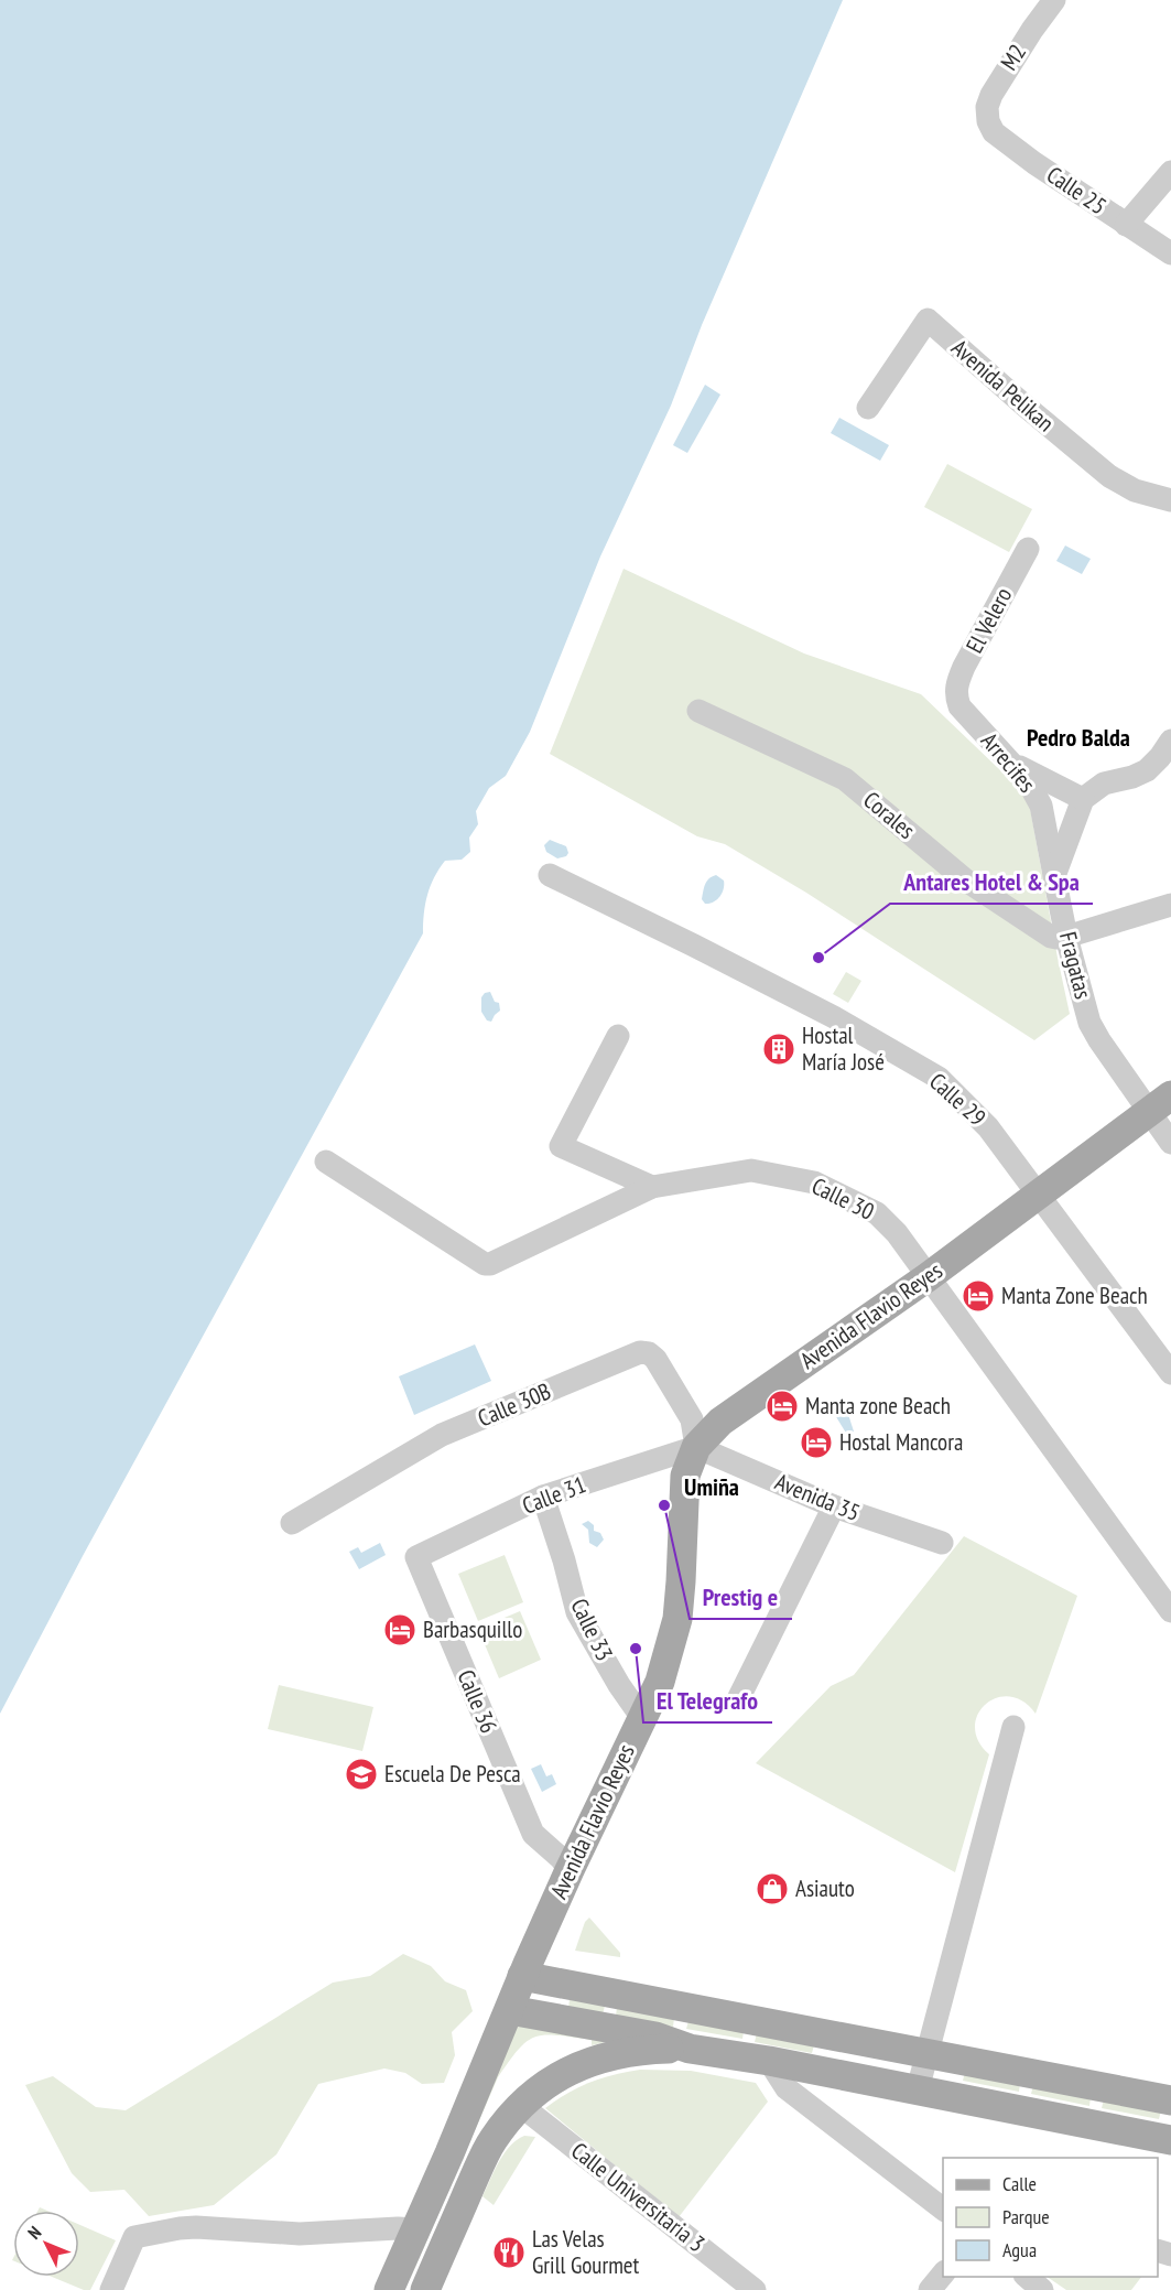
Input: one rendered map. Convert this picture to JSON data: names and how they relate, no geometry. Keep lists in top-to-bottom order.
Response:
{
  "streets": {
    "main road": ["Avenida Flavio Reyes"],
    "street": [
      "M2",
      "Calle 25",
      "Avenida Pelikan",
      "El Velero",
      "Arrecifes",
      "Corales",
      "Fragatas",
      "Calle 29",
      "Calle 30",
      "Calle 30B",
      "Calle 31",
      "Avenida 35",
      "Calle 33",
      "Calle 36",
      "Calle Universitaria 3"
    ]
  },
  "crossings": [
    ["M2", "Calle 25"],
    ["El Velero", "Arrecifes"],
    ["Arrecifes", "Fragatas"],
    ["Corales", "Fragatas"],
    ["Fragatas", "Avenida Flavio Reyes"],
    ["Calle 29", "Avenida Flavio Reyes"],
    ["Calle 30", "Avenida Flavio Reyes"],
    ["Avenida Flavio Reyes", "Calle 30B"],
    ["Avenida Flavio Reyes", "Calle 31"],
    ["Avenida Flavio Reyes", "Avenida 35"],
    ["Avenida Flavio Reyes", "Calle 33"],
    ["Avenida Flavio Reyes", "Calle 36"],
    ["Calle 30B", "Calle 31"],
    ["Calle 30B", "Avenida 35"],
    ["Calle 31", "Avenida 35"],
    ["Calle 31", "Calle 33"],
    ["Calle 31", "Calle 36"]
  ],
  "districts": ["Pedro Balda", "Umiña"],
  "places": {
    "other": ["Antares Hotel & Spa", "Prestig e", "El Telegrafo"],
    "building": ["Hostal María José"],
    "hotel": [
      "Manta Zone Beach",
      "Manta zone Beach",
      "Hostal Mancora",
      "Barbasquillo"
    ],
    "school or university": ["Escuela De Pesca"],
    "shop": ["Asiauto"],
    "restaurant": ["Las Velas Grill Gourmet"]
  },
  "legend": ["Calle", "Parque", "Agua"],
  "north": "top left"
}
